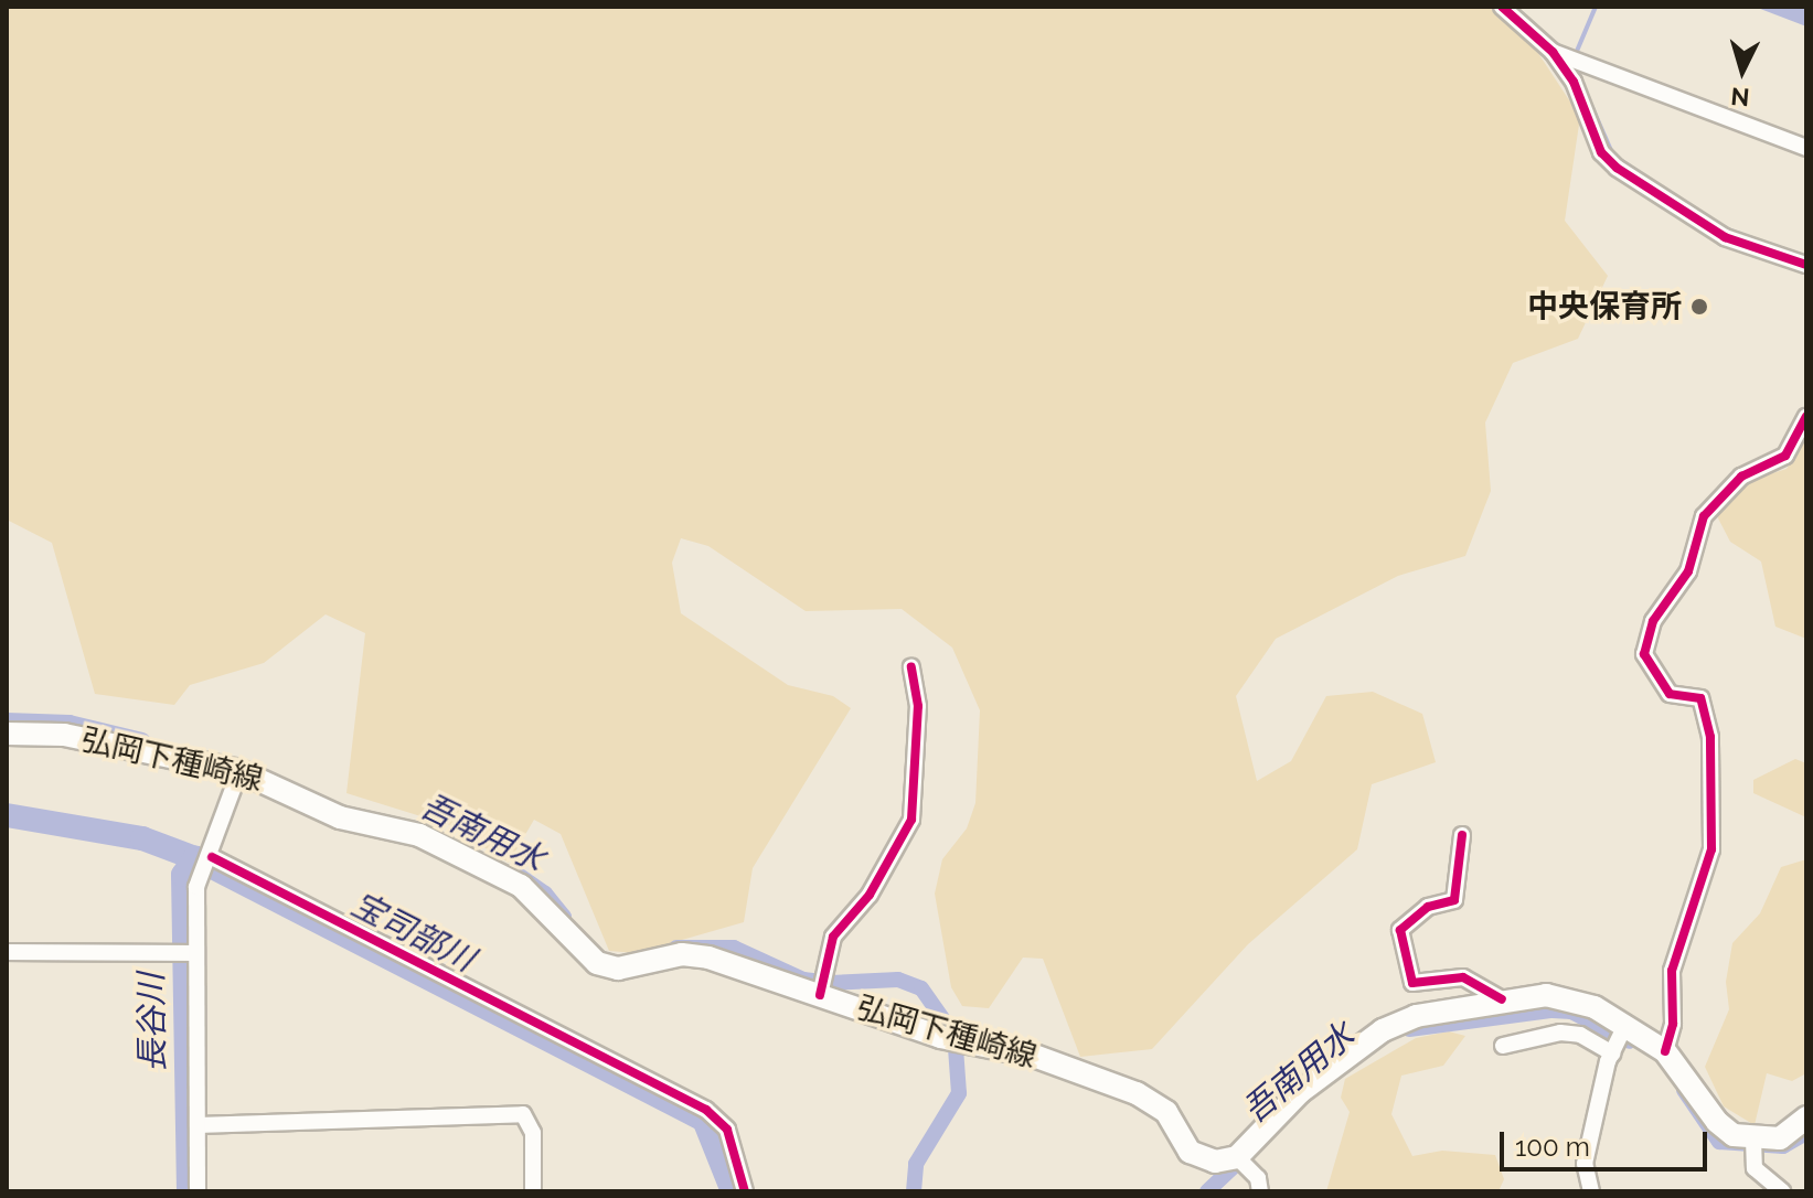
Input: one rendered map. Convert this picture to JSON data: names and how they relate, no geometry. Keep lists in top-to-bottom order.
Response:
{
  "streets": {
    "main road": ["弘岡下種崎線"]
  },
  "water": ["吾南用水", "宝司部川", "長谷川"],
  "places": ["中央保育所"],
  "scale_bar": "100 m",
  "north": "bottom"
}
